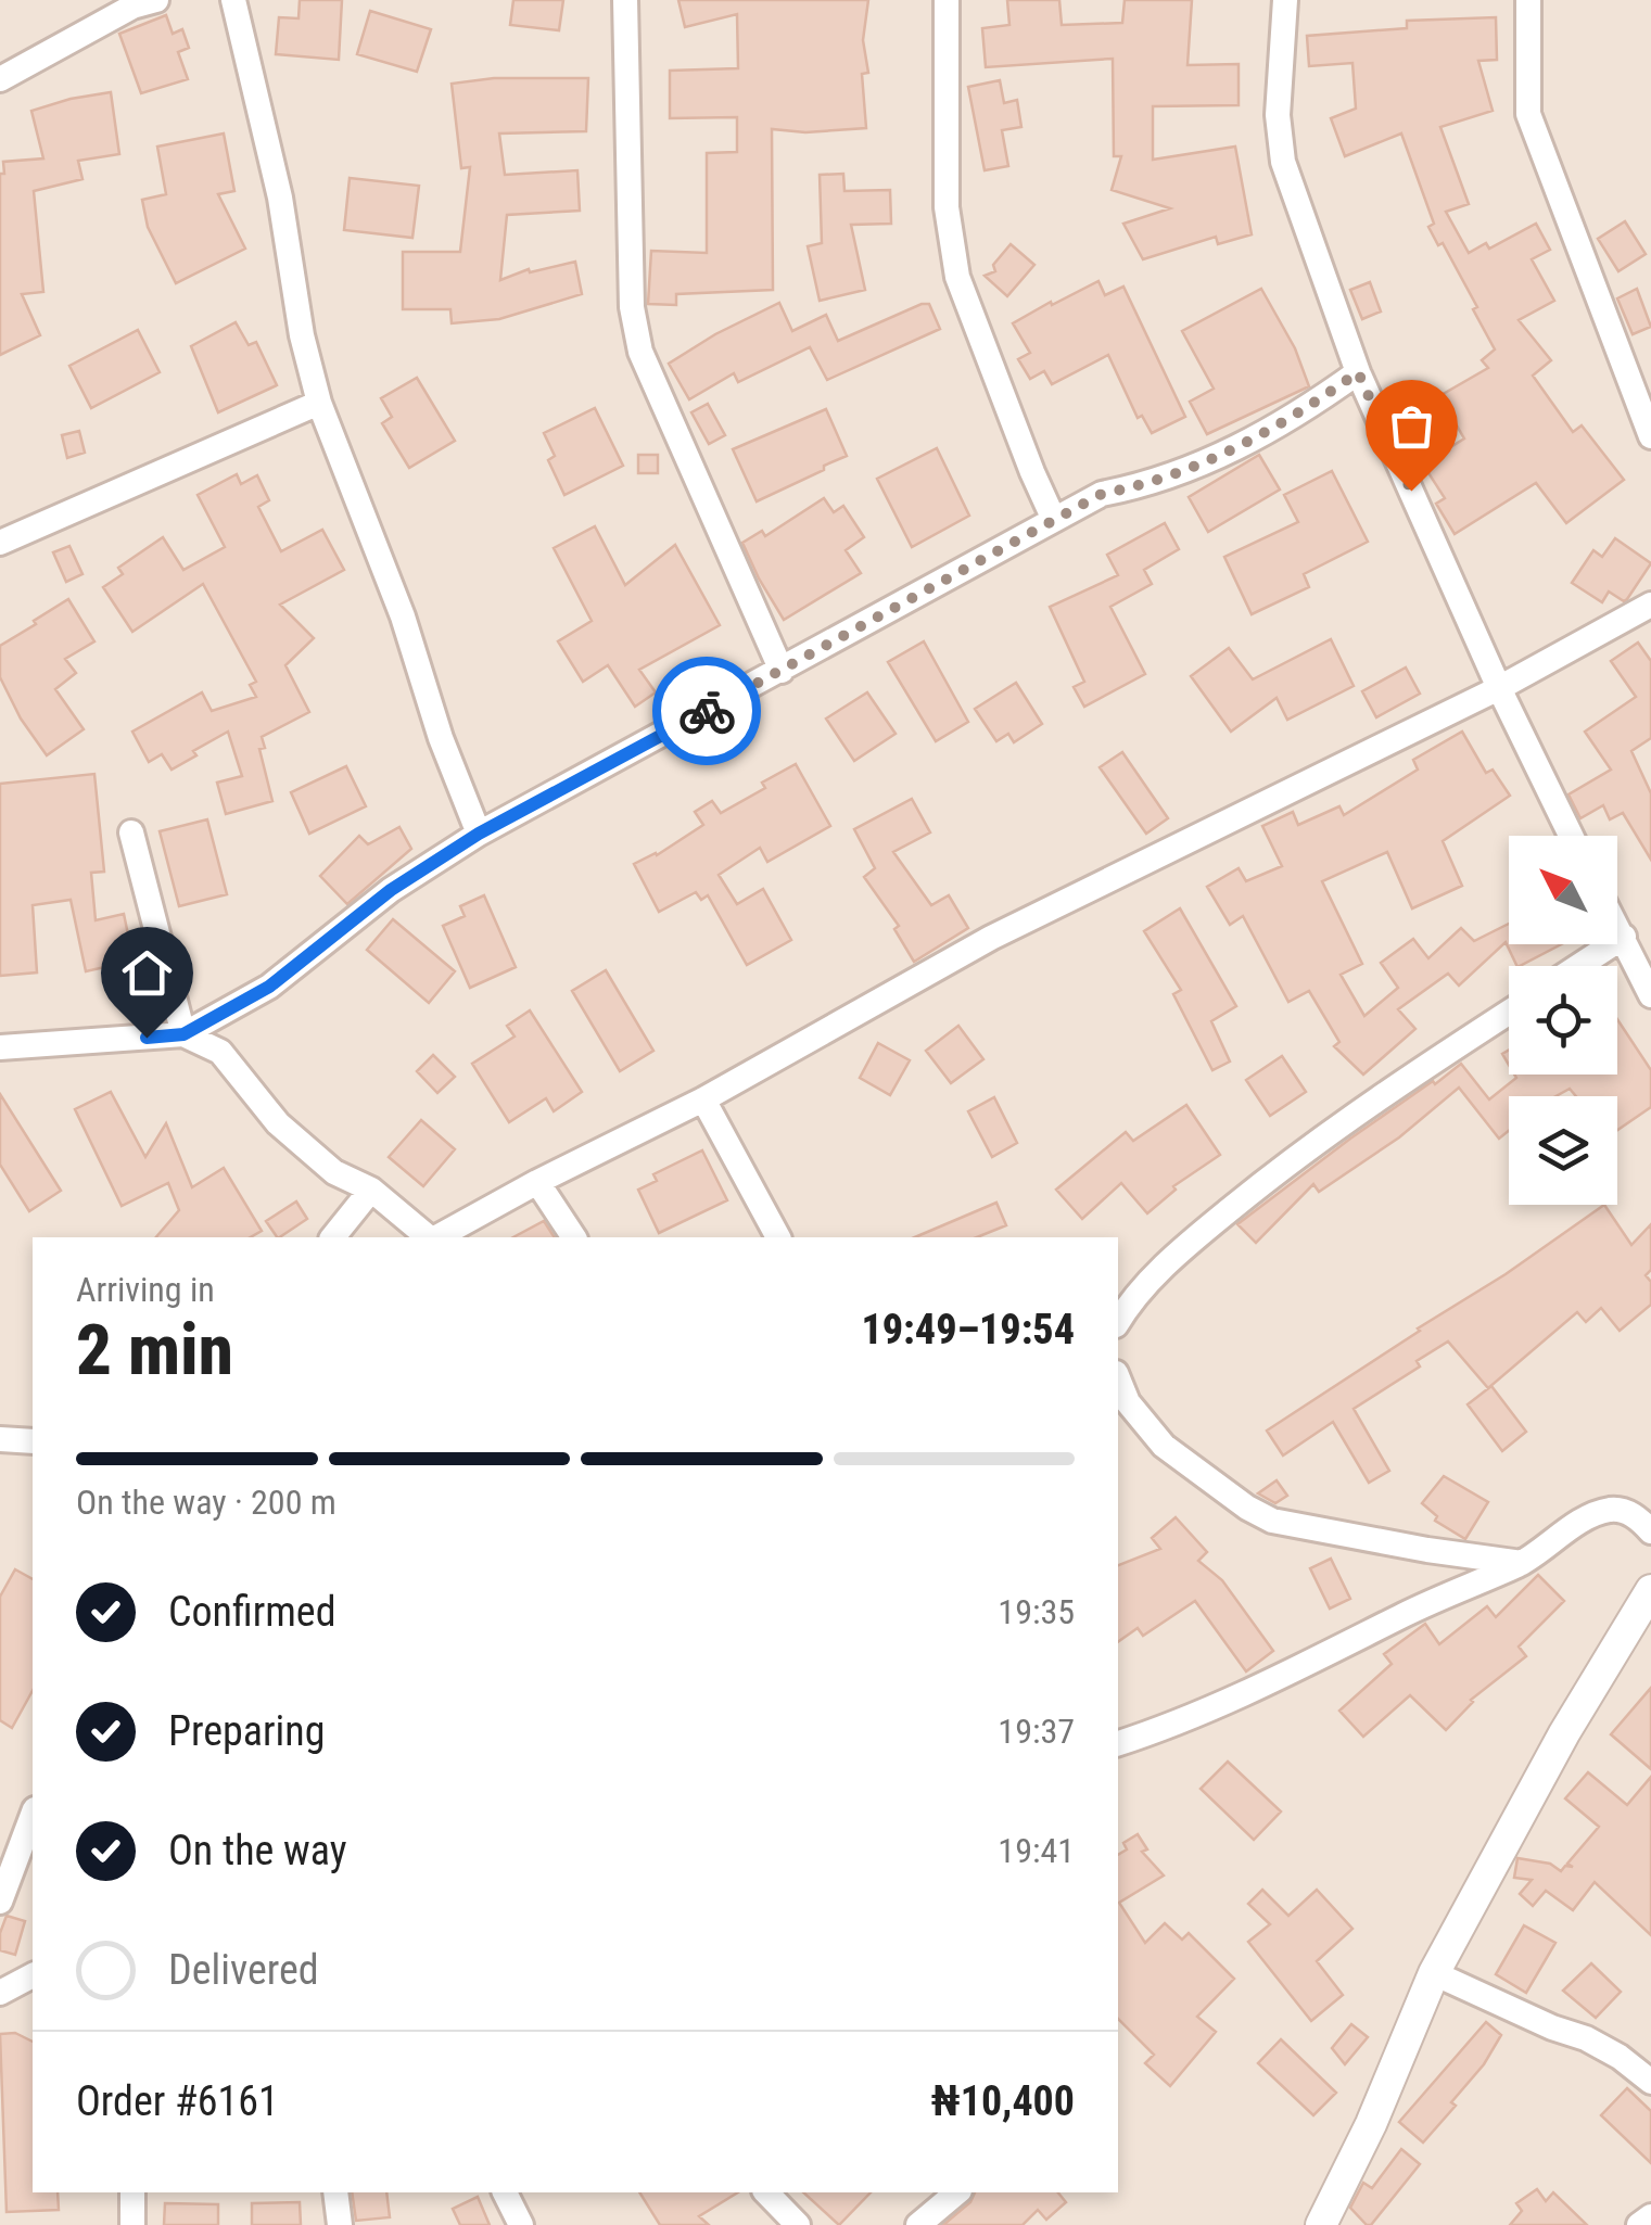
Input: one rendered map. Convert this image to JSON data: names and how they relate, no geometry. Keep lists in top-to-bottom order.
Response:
{
  "north": "top left",
  "page": {
    "heading": ["2 min", "Arriving in", "19:49–19:54"],
    "panel": ["Order #6161", "₦10,400"],
    "bar": "On the way · 200 m",
    "list": [
      ["Confirmed", "19:35"],
      ["Preparing", "19:37"],
      ["On the way", "19:41"],
      "Delivered"
    ]
  }
}
